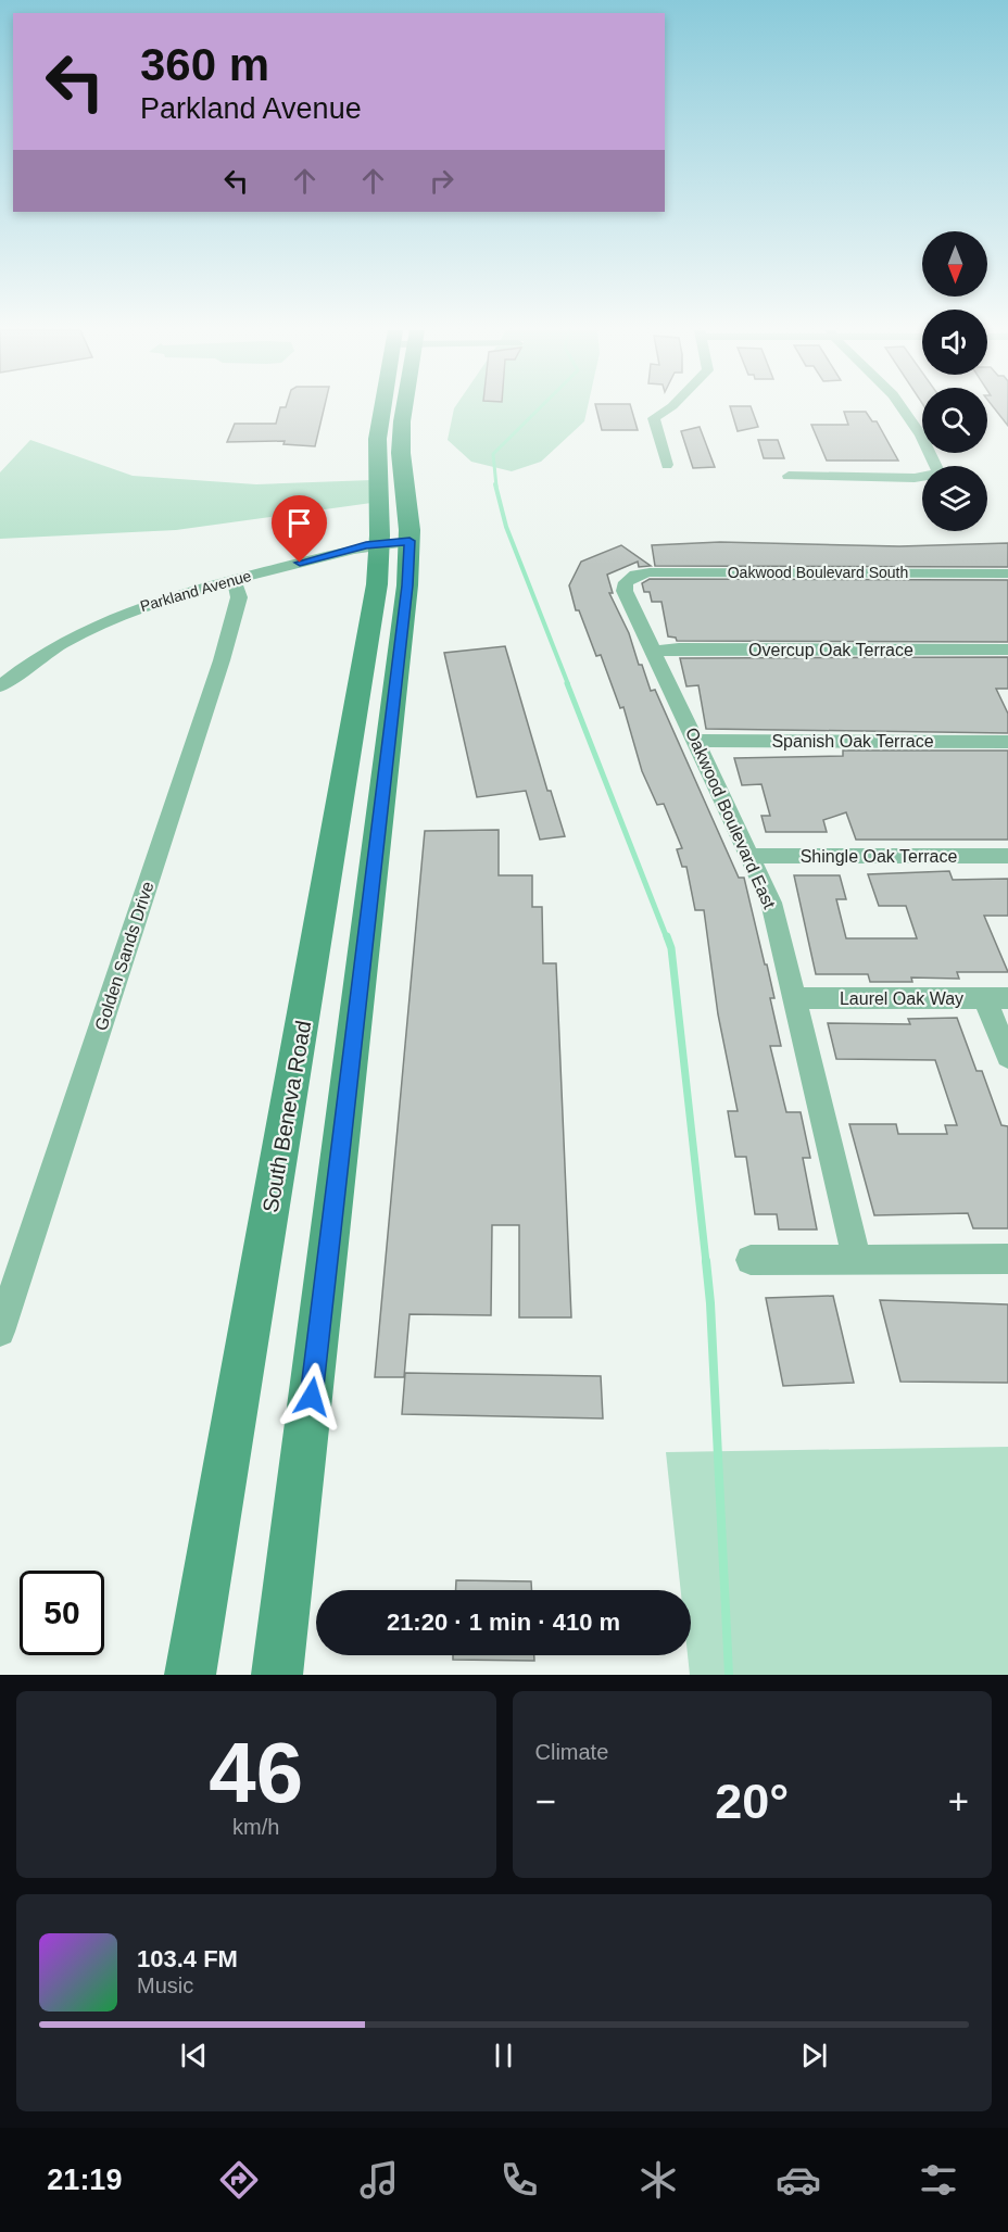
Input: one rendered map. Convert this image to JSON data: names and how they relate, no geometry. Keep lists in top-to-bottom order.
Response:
{
  "streets": {
    "main road": ["South Beneva Road"],
    "street": [
      "Oakwood Boulevard South",
      "Parkland Avenue",
      "Overcup Oak Terrace",
      "Spanish Oak Terrace",
      "Oakwood Boulevard East",
      "Shingle Oak Terrace",
      "Golden Sands Drive",
      "Laurel Oak Way"
    ]
  },
  "crossings": [
    ["Oakwood Boulevard South", "Oakwood Boulevard East"],
    ["Parkland Avenue", "Golden Sands Drive"],
    ["Parkland Avenue", "South Beneva Road"],
    ["Overcup Oak Terrace", "Oakwood Boulevard East"],
    ["Spanish Oak Terrace", "Oakwood Boulevard East"],
    ["Oakwood Boulevard East", "Shingle Oak Terrace"],
    ["Oakwood Boulevard East", "Laurel Oak Way"]
  ],
  "north": "bottom",
  "page": {
    "turn": ["360 m", "Parkland Avenue"],
    "limit": "50",
    "trip": "21:20 · 1 min · 410 m",
    "tile": [
      ["46", "km/h"],
      "Climate"
    ],
    "heat": ["−", "20°", "+"],
    "song": ["103.4 FM", "Music"],
    "tabs": "21:19"
  }
}
